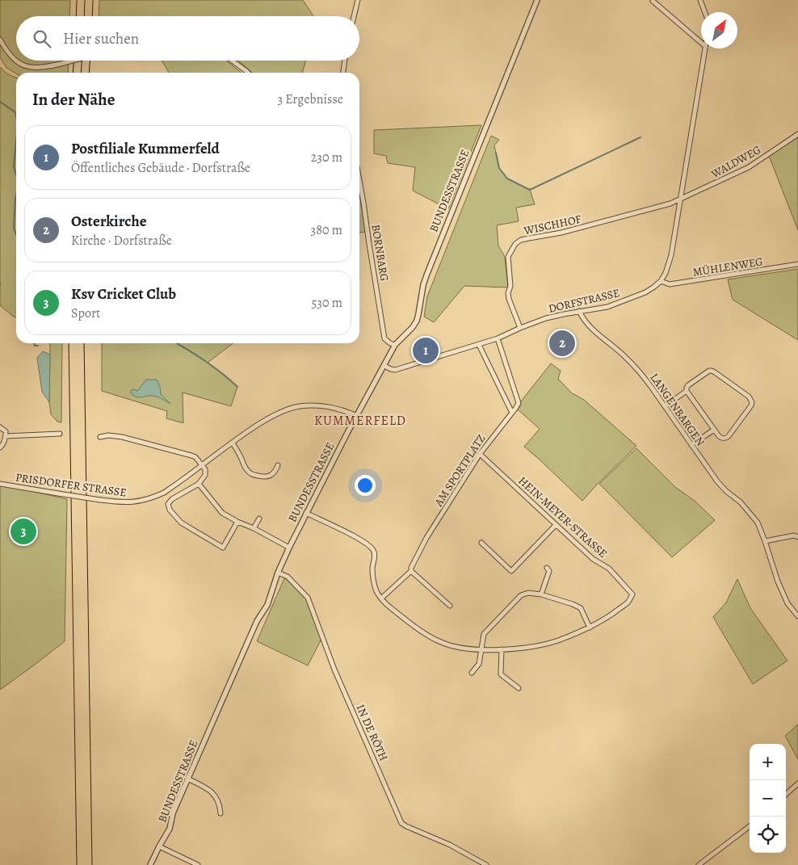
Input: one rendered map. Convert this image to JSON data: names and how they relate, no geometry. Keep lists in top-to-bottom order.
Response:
{
  "streets": {
    "street": [
      "WALDWEG",
      "BUNDESSTRASSE",
      "WISCHHOF",
      "BORNBARG",
      "MÜHLENWEG",
      "DORFSTRASSE",
      "LANGENBARGEN",
      "AM SPORTPLATZ",
      "PRISDORFER STRASSE",
      "HEIN-MEYER-STRASSE",
      "IN DE RÖTH"
    ]
  },
  "crossings": [
    ["WALDWEG", "WISCHHOF"],
    ["BUNDESSTRASSE", "BORNBARG"],
    ["BUNDESSTRASSE", "DORFSTRASSE"],
    ["BUNDESSTRASSE", "PRISDORFER STRASSE"],
    ["BUNDESSTRASSE", "IN DE RÖTH"],
    ["WISCHHOF", "DORFSTRASSE"],
    ["MÜHLENWEG", "DORFSTRASSE"],
    ["DORFSTRASSE", "LANGENBARGEN"],
    ["AM SPORTPLATZ", "HEIN-MEYER-STRASSE"]
  ],
  "districts": ["KUMMERFELD"],
  "north": "top right",
  "page": {
    "search": "Hier suchen",
    "heading": ["In der Nähe", "3 Ergebnisse"],
    "list": [
      {
        "mark": "1",
        "name": "Postfiliale Kummerfeld",
        "note": "Öffentliches Gebäude · Dorfstraße",
        "value": "230 m"
      },
      {
        "mark": "2",
        "name": "Osterkirche",
        "note": "Kirche · Dorfstraße",
        "value": "380 m"
      },
      {
        "mark": "3",
        "name": "Ksv Cricket Club",
        "note": "Sport",
        "value": "530 m"
      }
    ],
    "pins": ["2", "1", "3"],
    "map_buttons": ["+", "−"]
  }
}
